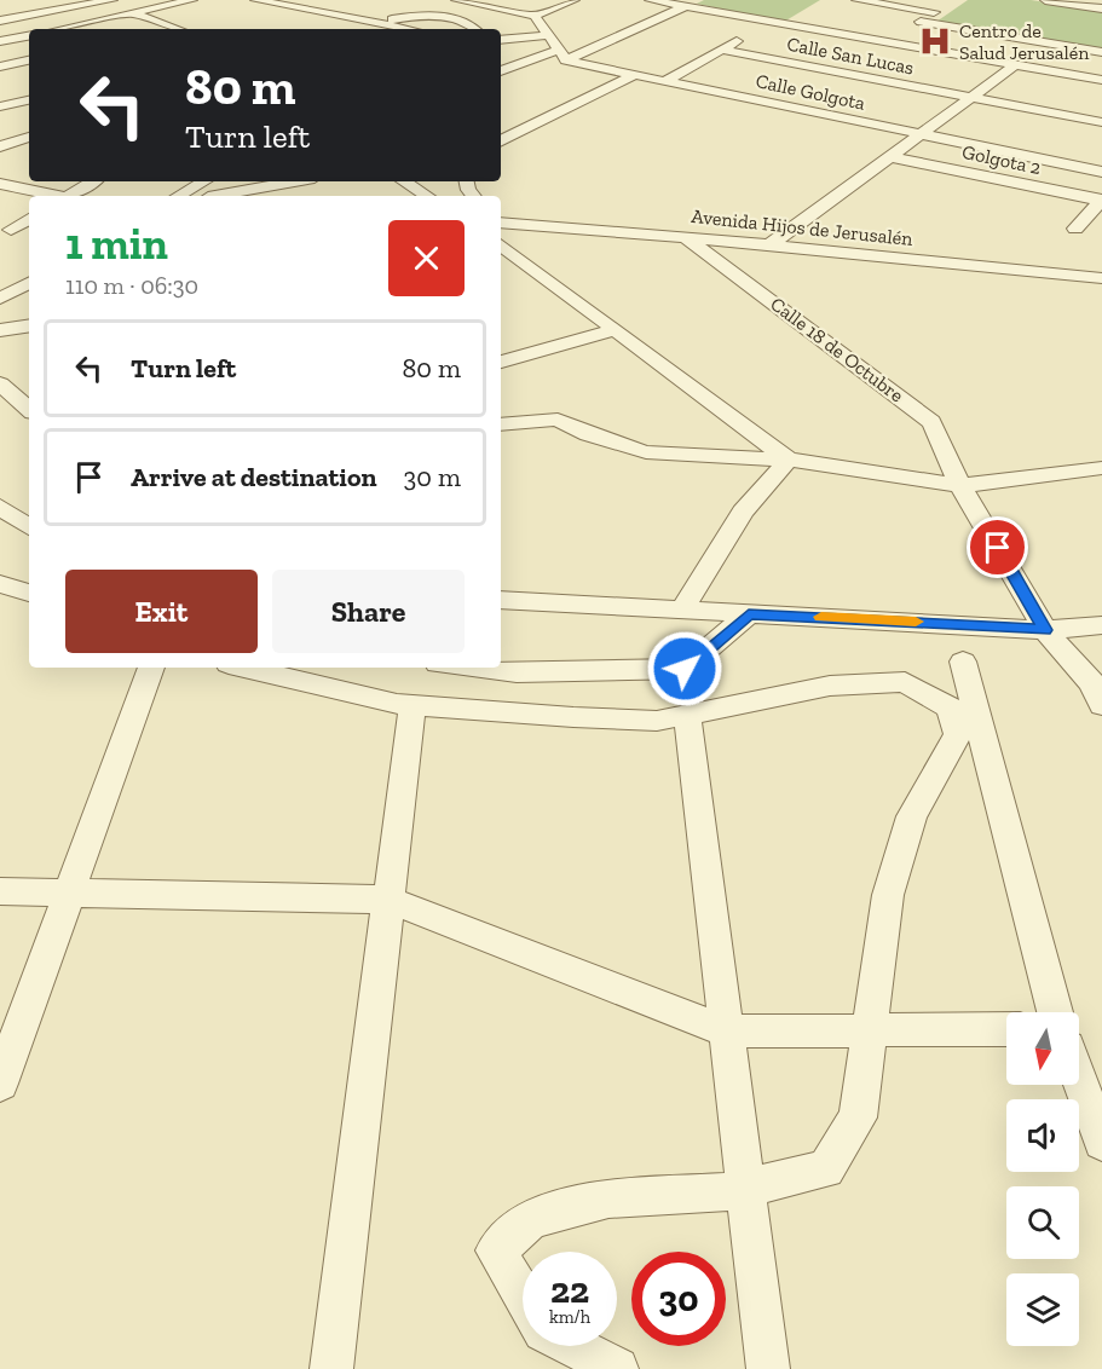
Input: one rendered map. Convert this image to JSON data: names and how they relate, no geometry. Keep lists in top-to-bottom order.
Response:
{
  "streets": {
    "street": [
      "Calle San Lucas",
      "Calle Golgota",
      "Golgota 2",
      "Avenida Hijos de Jerusalén",
      "Calle 18 de Octubre"
    ]
  },
  "crossings": [
    ["Avenida Hijos de Jerusalén", "Calle 18 de Octubre"]
  ],
  "places": {
    "hospital": ["Centro de Salud Jerusalén"]
  },
  "north": "bottom",
  "page": {
    "turn": ["80 m", "Turn left"],
    "heading": ["1 min", "110 m · 06:30"],
    "list": [
      {
        "name": "Turn left",
        "value": "80 m"
      },
      {
        "name": "Arrive at destination",
        "value": "30 m"
      }
    ],
    "buttons": ["Exit", "Share"],
    "speed": "22 km/h",
    "limit": "30"
  }
}
